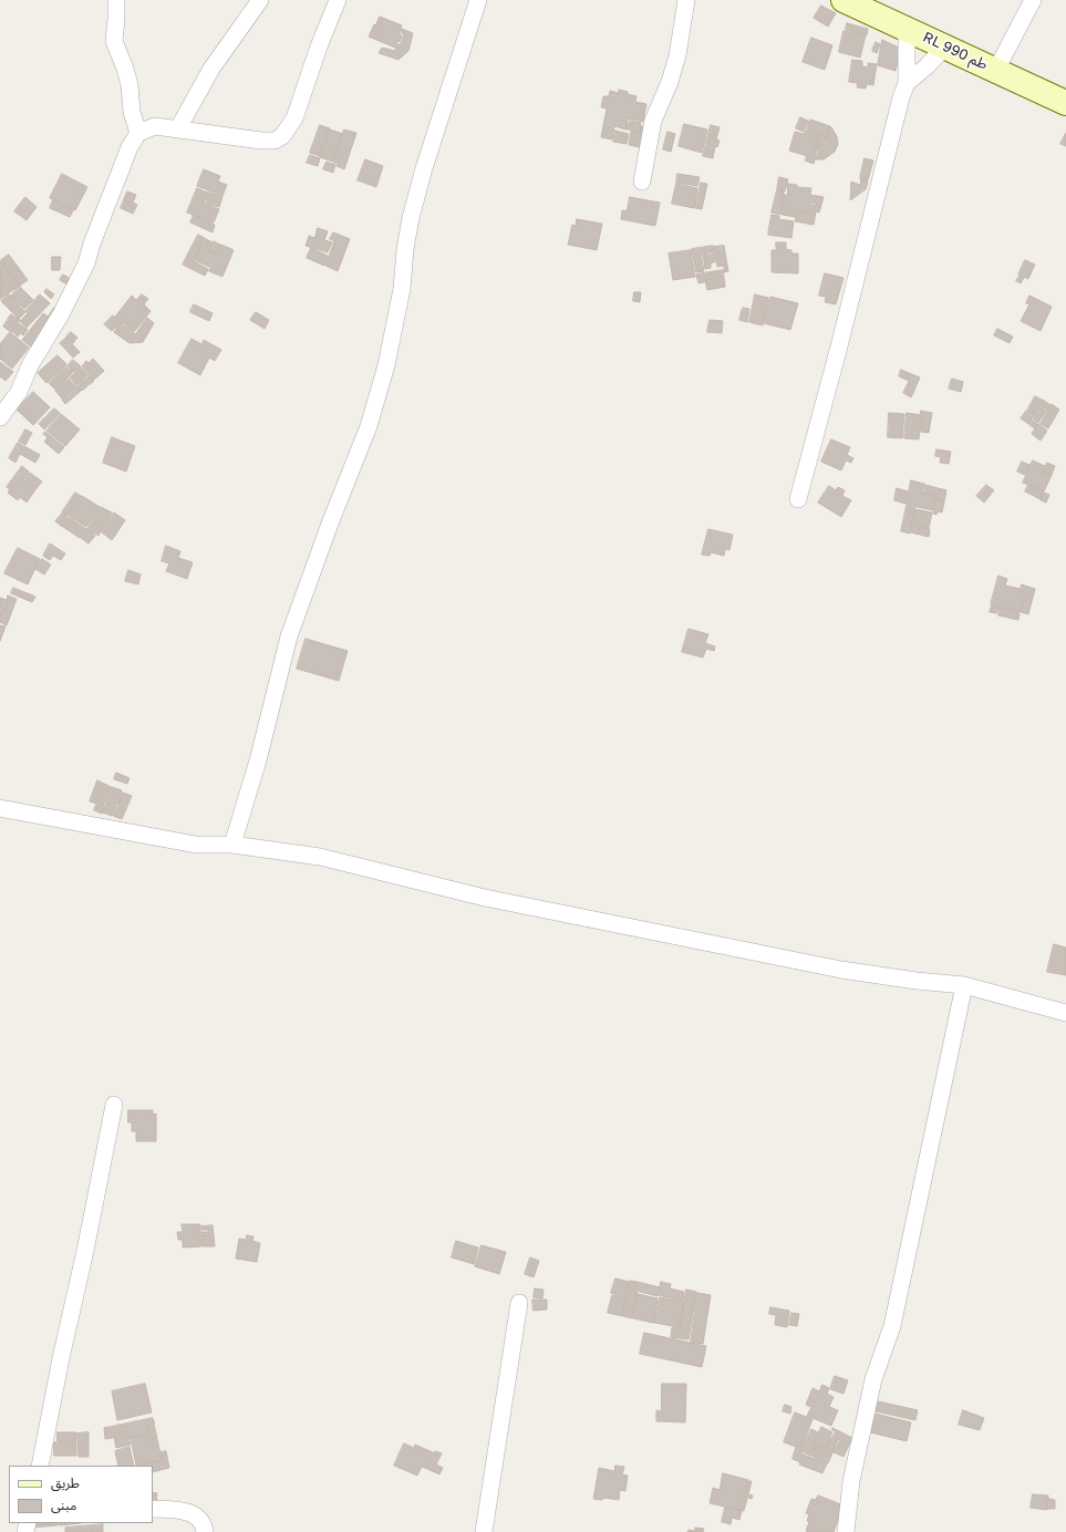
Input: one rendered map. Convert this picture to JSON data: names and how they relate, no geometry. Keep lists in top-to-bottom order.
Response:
{
  "streets": {
    "street": ["RL طم 990"]
  },
  "legend": ["طريق", "مبنى"]
}
